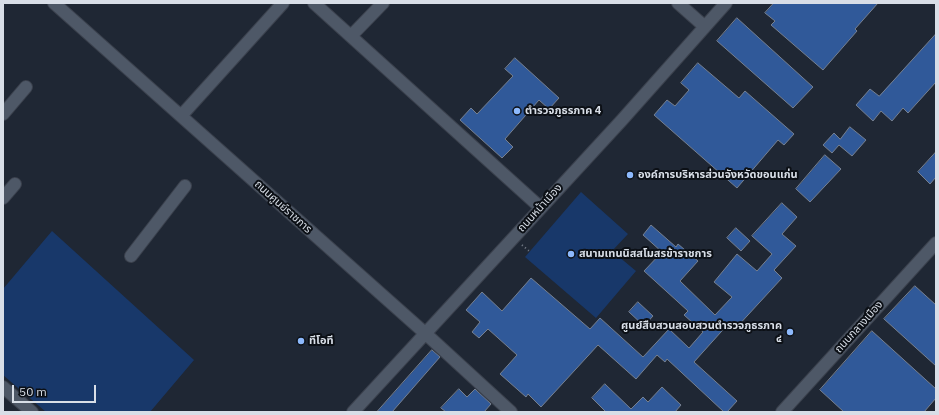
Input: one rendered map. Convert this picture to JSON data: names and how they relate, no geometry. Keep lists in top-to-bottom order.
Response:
{
  "streets": {
    "street": ["ถนนศูนย์ราชการ", "ถนนหน้าเมือง", "ถนนกลางเมือง"]
  },
  "crossings": [
    ["ถนนศูนย์ราชการ", "ถนนหน้าเมือง"]
  ],
  "places": [
    "ตำรวจภูธรภาค 4",
    "องค์การบริหารส่วนจังหวัดขอนแก่น",
    "สนามเทนนิสสโมสรข้าราชการ",
    "ศูนย์สืบสวนสอบสวนตำรวจภูธรภาค ๔",
    "ทีโอที"
  ],
  "scale_bar": "50 m"
}
